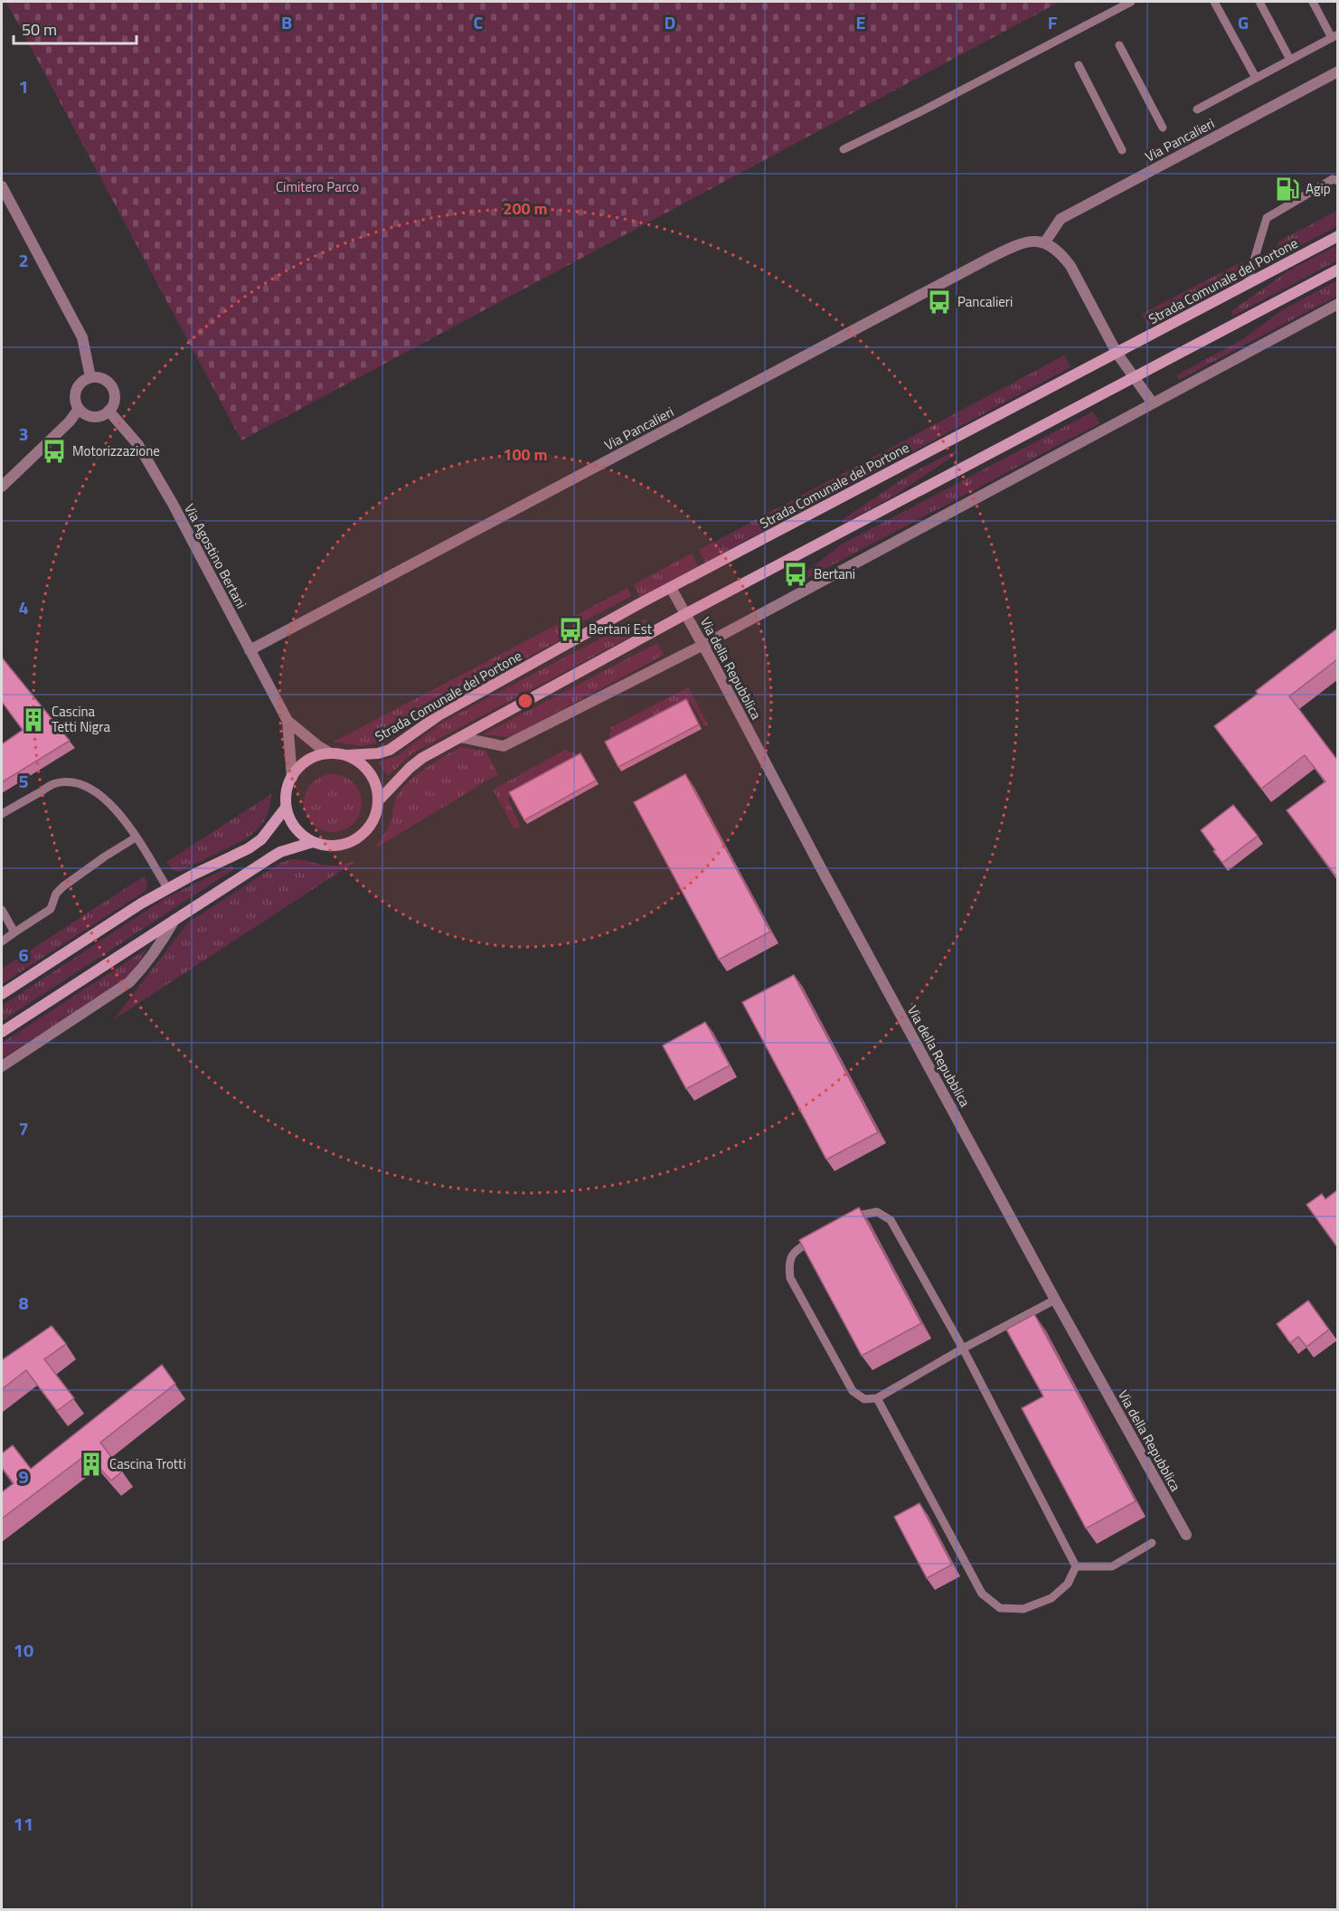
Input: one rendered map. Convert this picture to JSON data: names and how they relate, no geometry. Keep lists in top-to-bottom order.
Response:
{
  "streets": {
    "street": [
      "Via Pancalieri",
      "Strada Comunale del Portone",
      "Via Agostino Bertani",
      "Via della Repubblica"
    ]
  },
  "crossings": [
    ["Via Pancalieri", "Via Agostino Bertani"],
    ["Strada Comunale del Portone", "Via Agostino Bertani"],
    ["Strada Comunale del Portone", "Via della Repubblica"]
  ],
  "parks": ["Cimitero Parco"],
  "places": {
    "fuel station": ["Agip"],
    "bus stop": [
      "Pancalieri",
      "Motorizzazione",
      "Bertani",
      "Bertani Est"
    ],
    "building": ["Cascina Tetti Nigra", "Cascina Trotti"]
  },
  "scale_bar": "50 m",
  "grid": {
    "columns": [
      "B",
      "C",
      "D",
      "E",
      "F",
      "G"
    ],
    "rows": [
      "1",
      "2",
      "3",
      "4",
      "5",
      "6",
      "7",
      "8",
      "9",
      "10",
      "11"
    ]
  },
  "rings": ["200 m", "100 m"]
}
